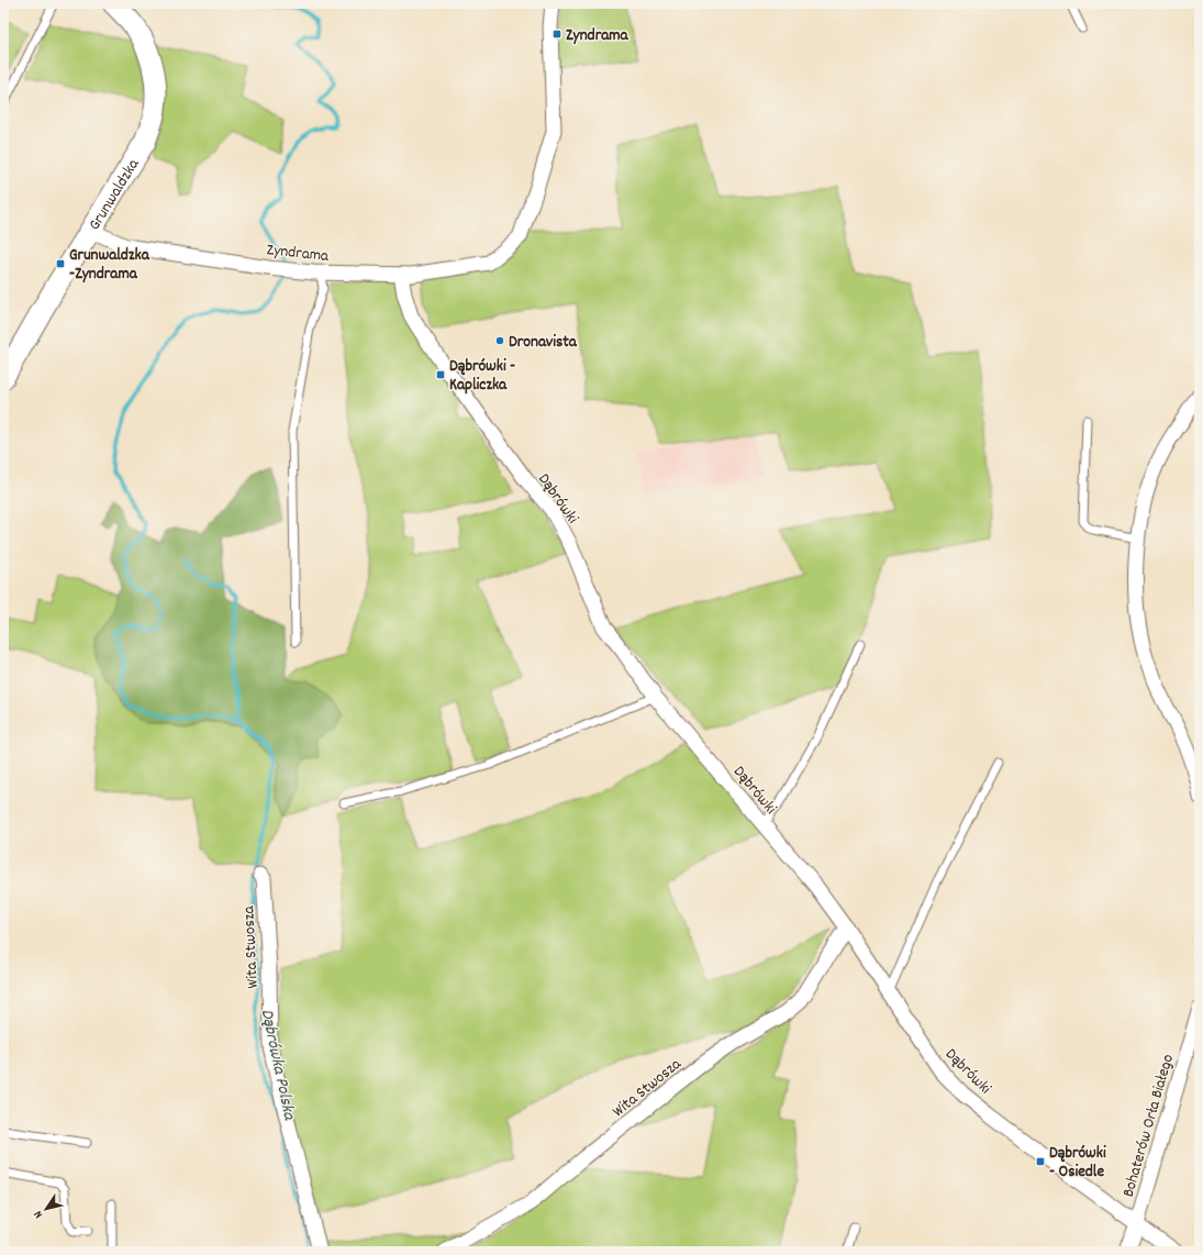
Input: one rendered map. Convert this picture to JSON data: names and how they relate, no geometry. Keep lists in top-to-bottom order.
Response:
{
  "streets": {
    "street": [
      "Grunwaldzka",
      "Zyndrama",
      "Dąbrówki",
      "Wita Stwosza",
      "Bohaterów Orła Białego"
    ]
  },
  "crossings": [
    ["Grunwaldzka", "Zyndrama"],
    ["Zyndrama", "Dąbrówki"],
    ["Dąbrówki", "Wita Stwosza"],
    ["Dąbrówki", "Bohaterów Orła Białego"]
  ],
  "water": ["Dąbrówka Polska"],
  "places": {
    "transit": [
      "Zyndrama",
      "Grunwaldzka -Zyndrama",
      "Dąbrówki - Kapliczka",
      "Dąbrówki - Osiedle"
    ],
    "other": ["Dronavista"]
  },
  "north": "bottom left"
}
